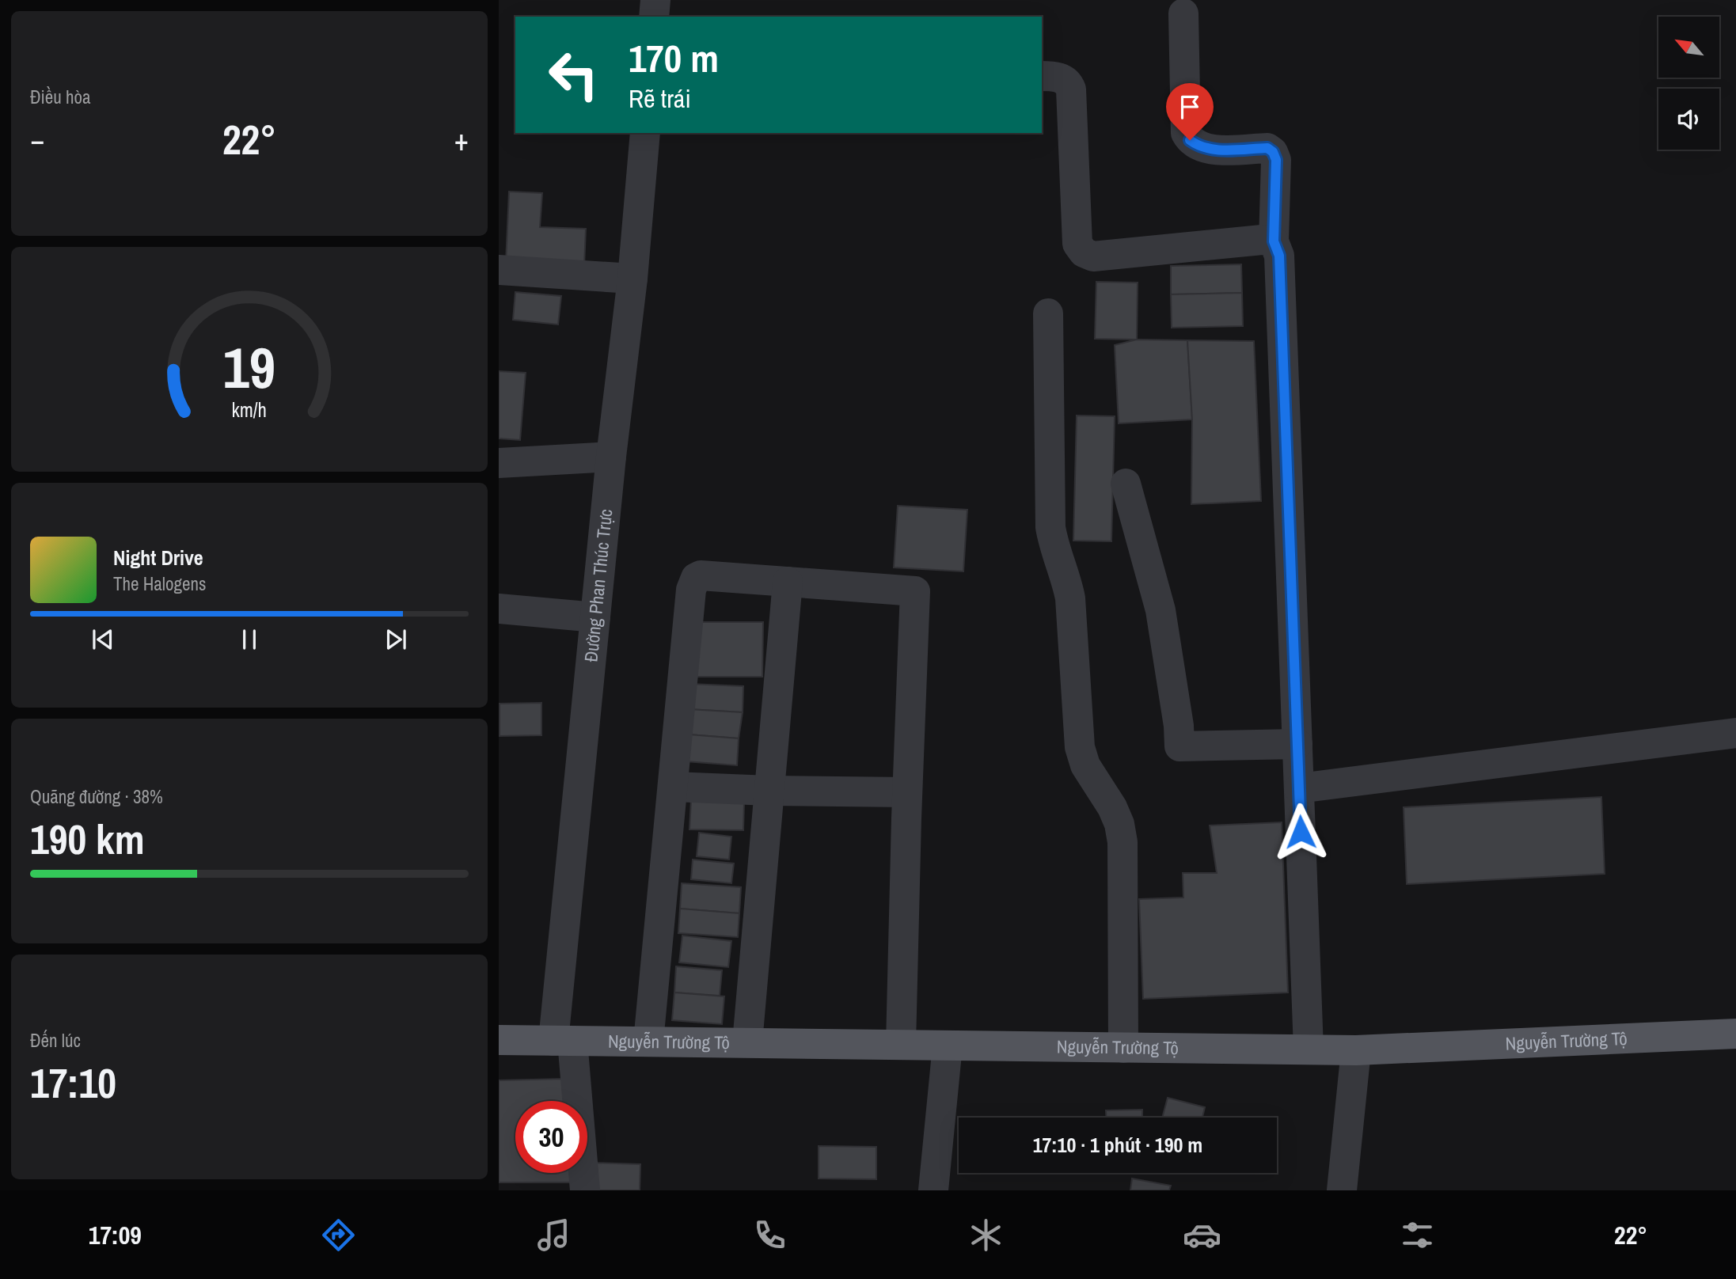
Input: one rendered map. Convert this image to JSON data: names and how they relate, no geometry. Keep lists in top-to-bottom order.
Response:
{
  "streets": {
    "main road": ["Nguyễn Trường Tộ"],
    "street": ["Đường Phan Thúc Trực"]
  },
  "crossings": [
    ["Đường Phan Thúc Trực", "Nguyễn Trường Tộ"]
  ],
  "north": "top left",
  "page": {
    "tile": [
      "Điều hòa",
      ["Quãng đường · 38%", "190 km"],
      ["Đến lúc", "17:10"]
    ],
    "turn": ["170 m", "Rẽ trái"],
    "heat": ["−", "22°", "+"],
    "song": ["Night Drive", "The Halogens"],
    "limit": "30",
    "trip": "17:10 · 1 phút · 190 m",
    "tabs": ["17:09", "22°"],
    "gauge": ["19", "km/h"]
  }
}
